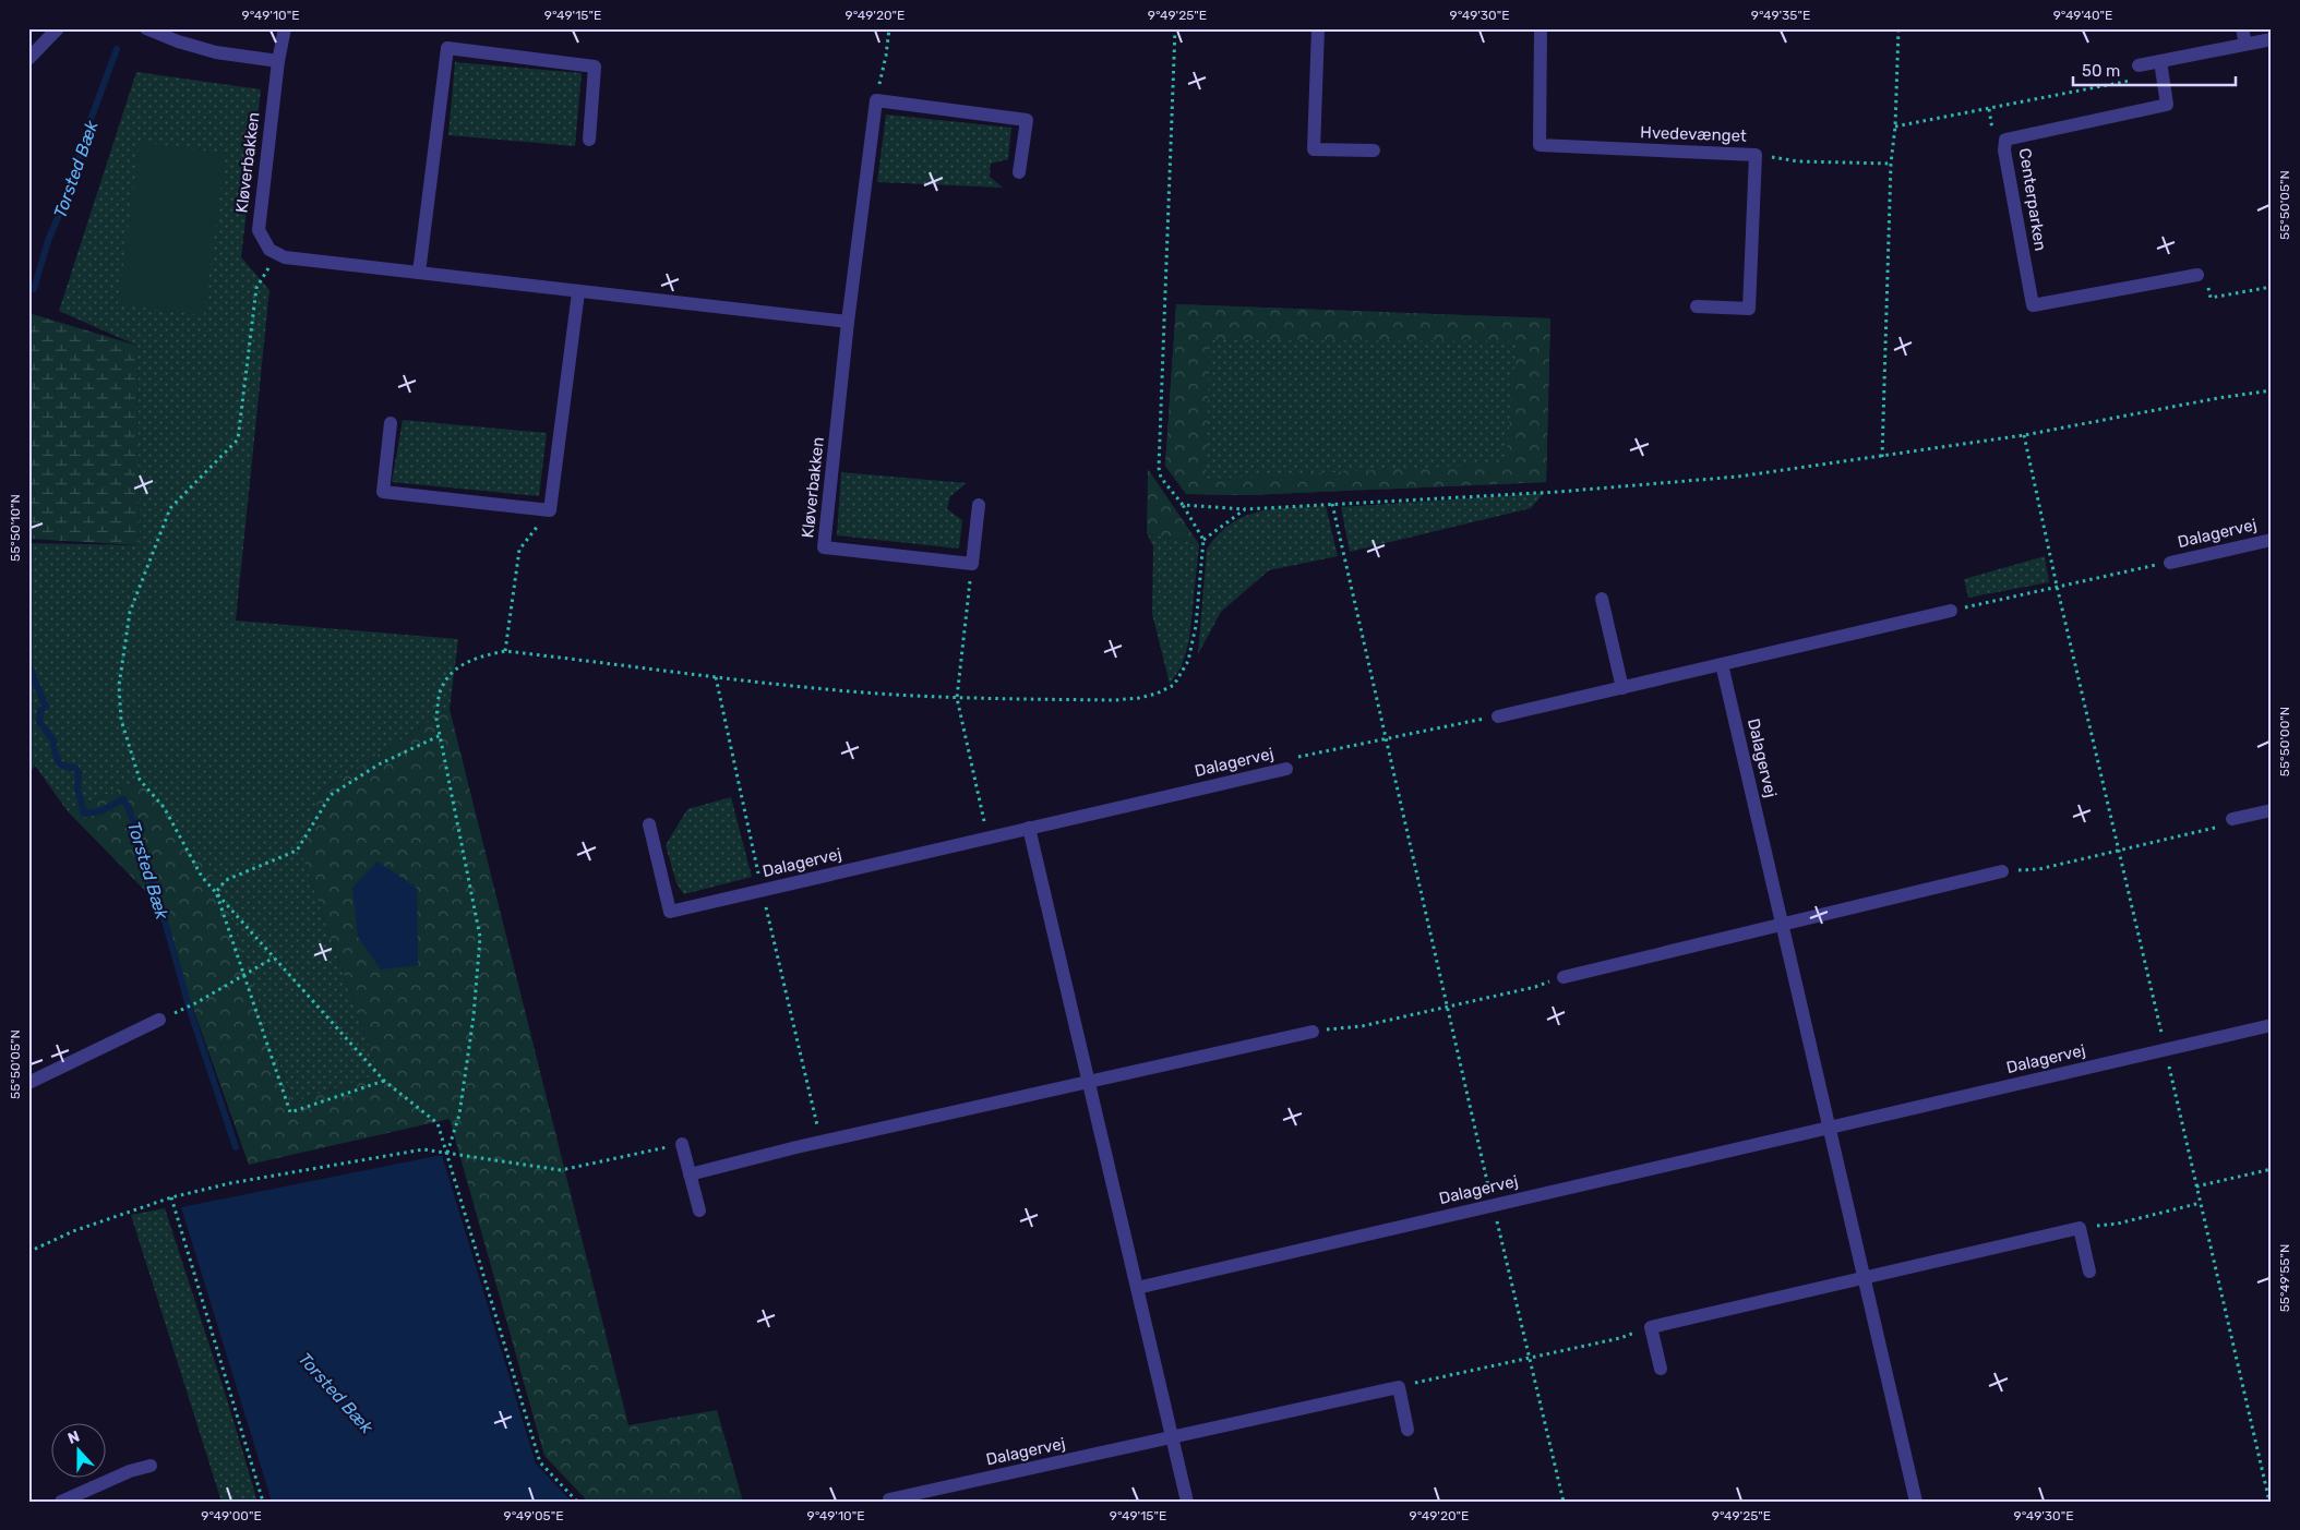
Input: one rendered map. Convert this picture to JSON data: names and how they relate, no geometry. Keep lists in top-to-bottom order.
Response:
{
  "streets": {
    "street": [
      "Hvedevænget",
      "Kløverbakken",
      "Centerparken",
      "Dalagervej"
    ]
  },
  "water": ["Torsted Bæk"],
  "scale_bar": "50 m",
  "north": "top",
  "coordinates": [
    "9°49'10\"E",
    "9°49'15\"E",
    "9°49'20\"E",
    "9°49'25\"E",
    "9°49'30\"E",
    "9°49'35\"E",
    "9°49'40\"E",
    "55°50'05\"N",
    "55°50'10\"N",
    "55°50'00\"N",
    "55°49'55\"N",
    "9°49'00\"E",
    "9°49'05\"E"
  ]
}
